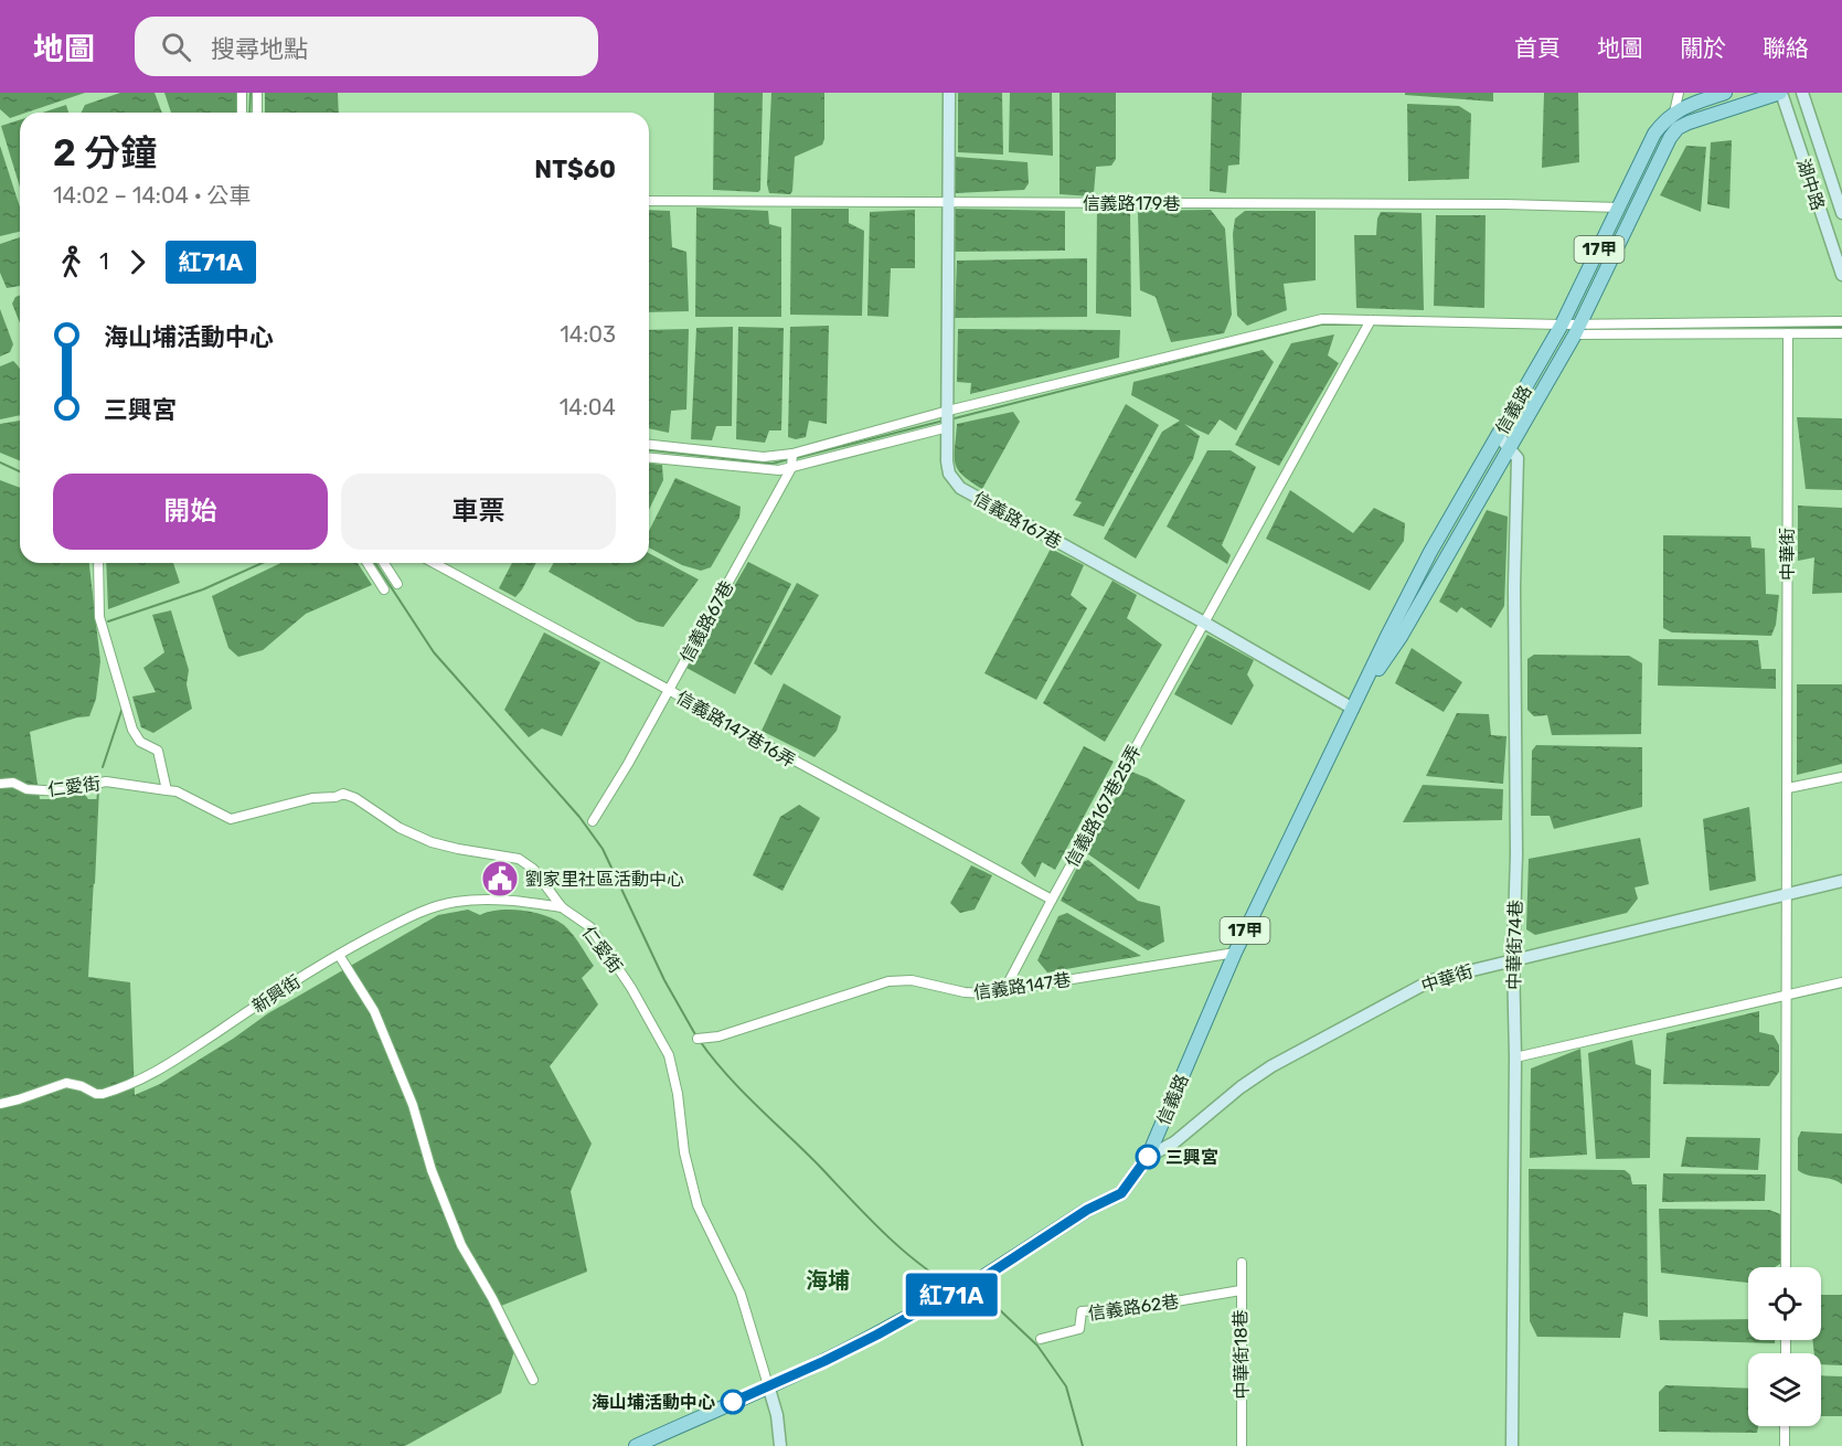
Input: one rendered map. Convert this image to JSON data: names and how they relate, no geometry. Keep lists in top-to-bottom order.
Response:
{
  "streets": {
    "main road": ["17甲", "信義路"],
    "street": [
      "湖中路",
      "信義路179巷",
      "信義路167巷",
      "中華街",
      "信義路67巷",
      "信義路147巷16弄",
      "仁愛街",
      "信義路167巷25弄",
      "中華街74巷",
      "信義路147巷",
      "新興街",
      "信義路62巷",
      "中華街18巷"
    ]
  },
  "crossings": [
    ["湖中路", "信義路"],
    ["信義路179巷", "信義路"],
    ["信義路179巷", "信義路167巷"],
    ["17甲", "信義路"],
    ["17甲", "仁愛街"],
    ["信義路", "信義路167巷"],
    ["信義路", "中華街"],
    ["信義路", "仁愛街"],
    ["信義路", "中華街74巷"],
    ["信義路", "信義路147巷"],
    ["信義路167巷", "信義路167巷25弄"],
    ["中華街", "中華街74巷"],
    ["信義路67巷", "信義路147巷16弄"],
    ["信義路147巷16弄", "信義路167巷25弄"],
    ["仁愛街", "新興街"],
    ["信義路167巷25弄", "信義路147巷"],
    ["信義路62巷", "中華街18巷"]
  ],
  "districts": ["海埔"],
  "places": {
    "public building": ["劉家里社區活動中心"],
    "other": ["三興宮", "海山埔活動中心"]
  },
  "lines": ["bus line 紅71A"],
  "page": {
    "header": "地圖",
    "search": "搜尋地點",
    "nav": [
      "首頁",
      "地圖",
      "關於",
      "聯絡"
    ],
    "on_map": "紅71A",
    "heading": ["2 分鐘", "14:02 – 14:04 · 公車", "NT$60"],
    "legs": ["1", "紅71A"],
    "list": [
      {
        "name": "海山埔活動中心",
        "value": "14:03"
      },
      {
        "name": "三興宮",
        "value": "14:04"
      }
    ],
    "buttons": ["開始", "車票"]
  }
}
